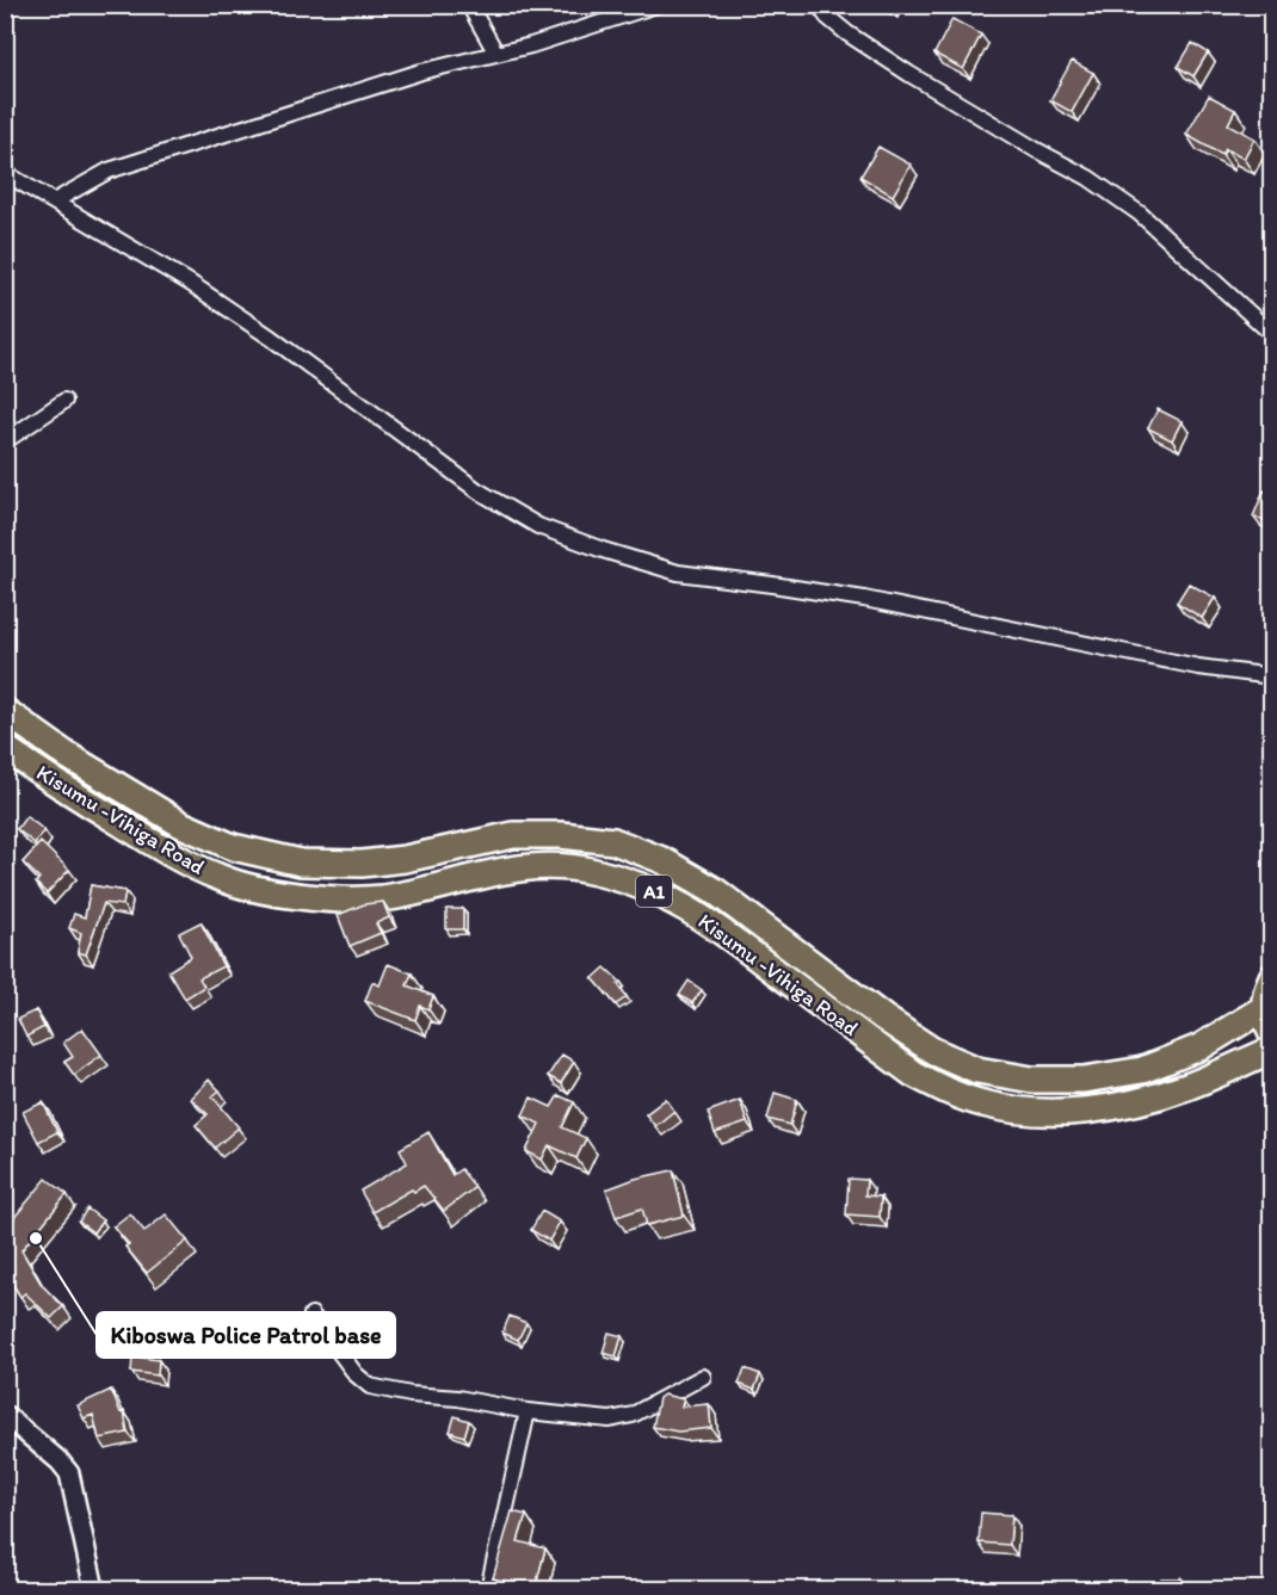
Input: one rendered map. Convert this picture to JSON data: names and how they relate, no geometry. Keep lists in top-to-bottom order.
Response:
{
  "streets": {
    "highway": ["Kisumu -Vihiga Road", "A1"]
  },
  "places": ["Kiboswa Police Patrol base"]
}
